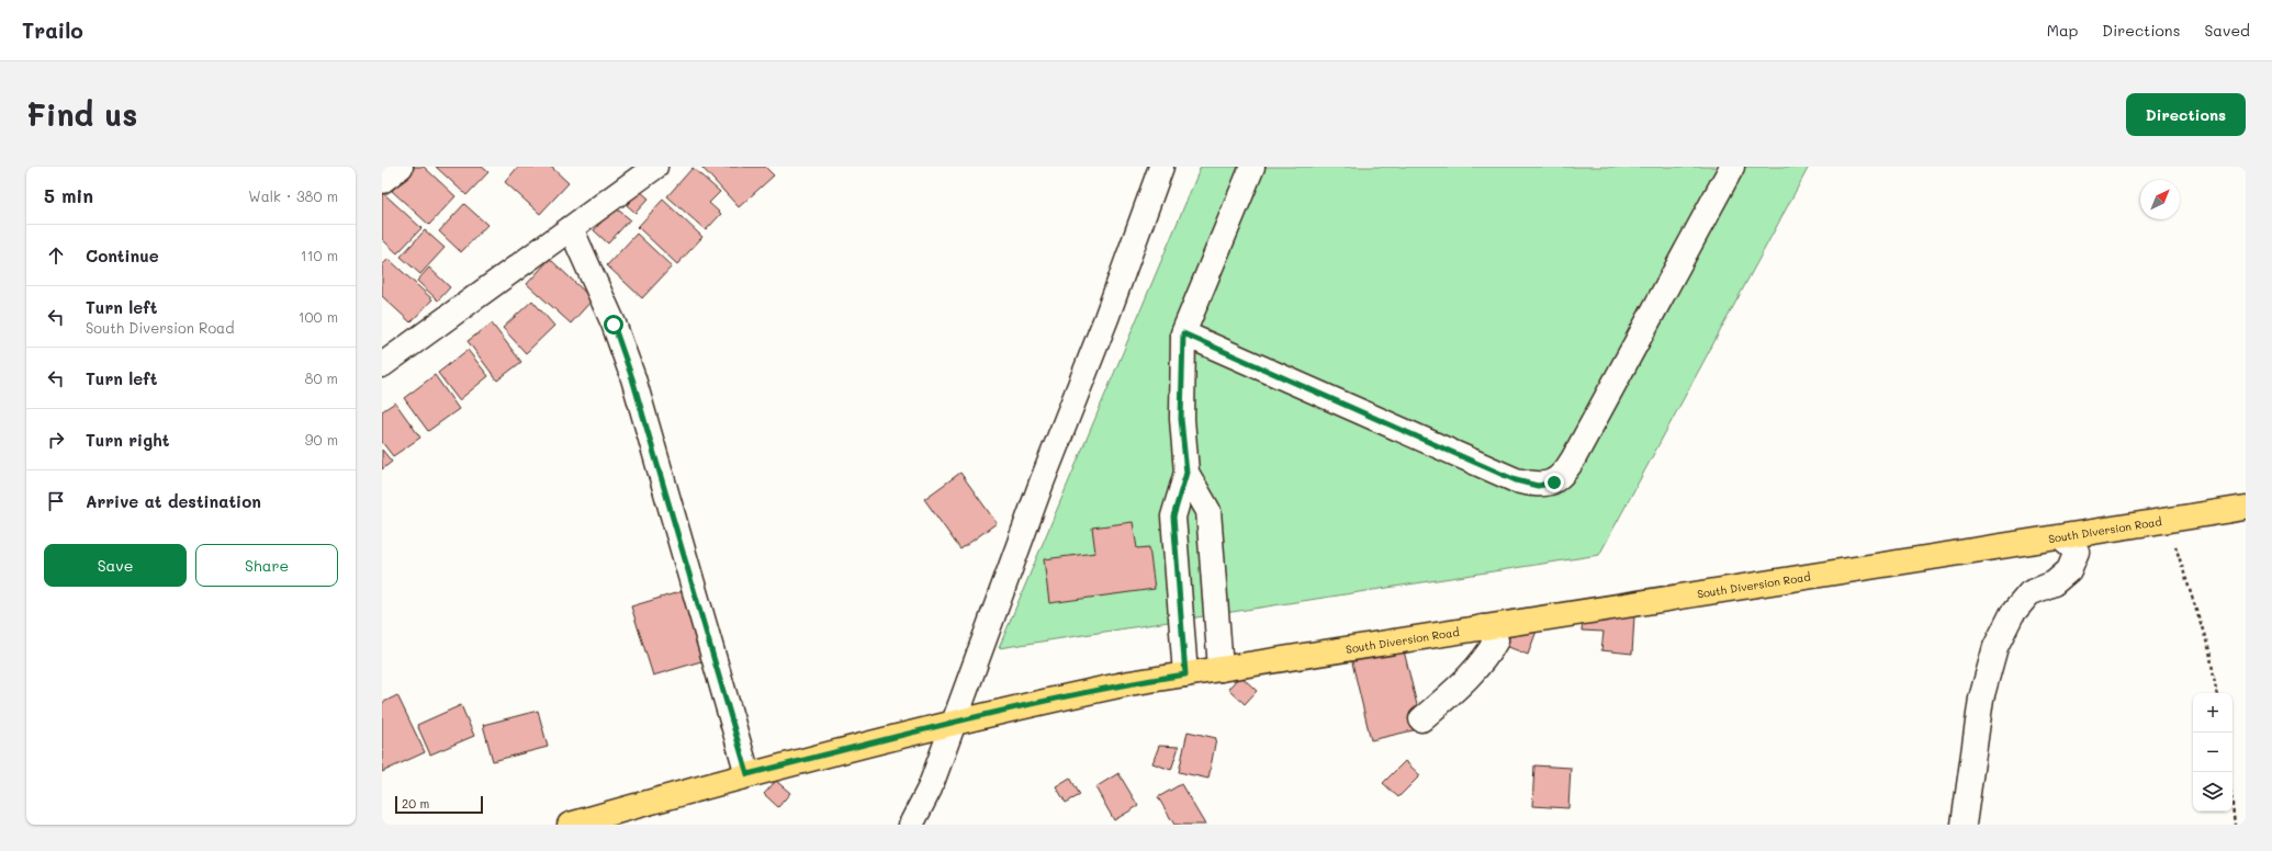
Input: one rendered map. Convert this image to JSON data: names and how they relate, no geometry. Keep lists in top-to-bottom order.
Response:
{
  "streets": {
    "main road": ["South Diversion Road"]
  },
  "scale_bar": "20 m",
  "north": "top right",
  "page": {
    "header": "Trailo",
    "nav": ["Map", "Directions", "Saved"],
    "buttons": [
      "Directions",
      ["Save", "Share"]
    ],
    "title": "Find us",
    "heading": ["5 min", "Walk · 380 m"],
    "list": [
      ["Continue", "110 m"],
      ["Turn left", "South Diversion Road", "100 m"],
      ["Turn left", "80 m"],
      ["Turn right", "90 m"],
      "Arrive at destination"
    ],
    "map_buttons": ["+", "−"],
    "scale": "20 m"
  }
}
